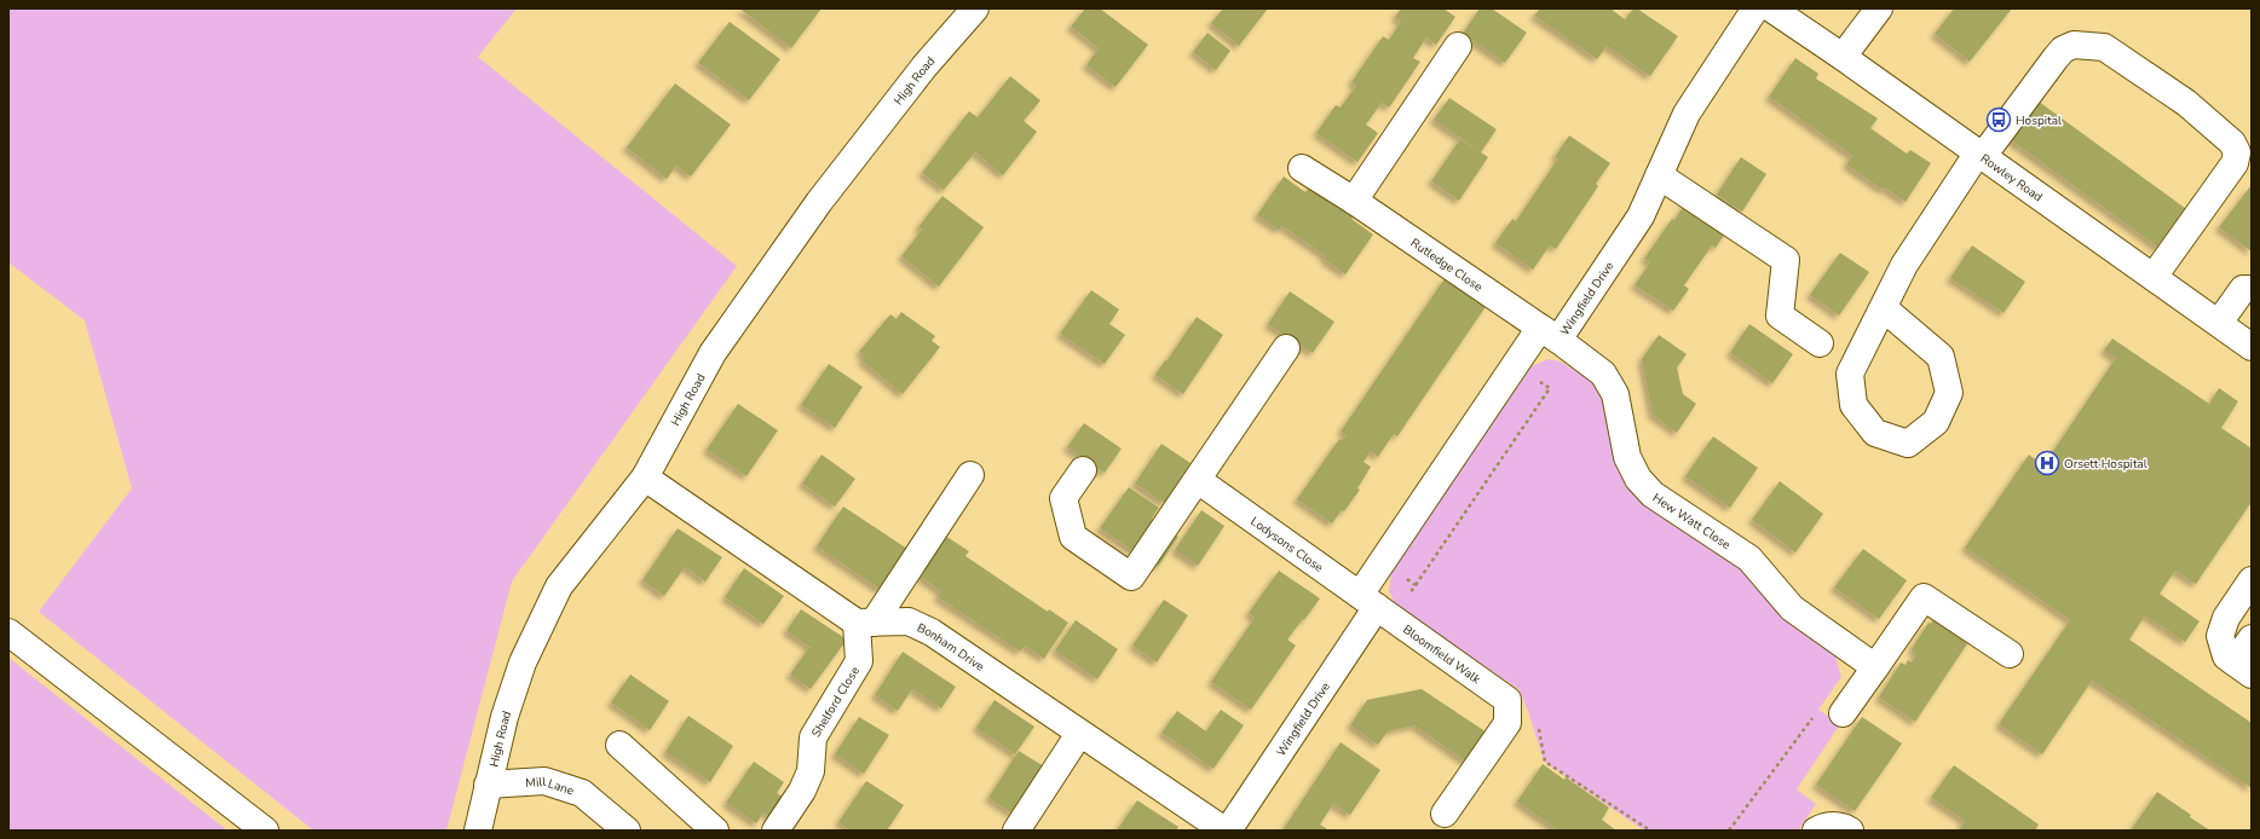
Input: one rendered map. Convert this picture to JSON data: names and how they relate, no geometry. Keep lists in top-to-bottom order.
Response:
{
  "streets": {
    "street": [
      "High Road",
      "Rowley Road",
      "Rutledge Close",
      "Wingfield Drive",
      "Hew Watt Close",
      "Lodysons Close",
      "Bonham Drive",
      "Bloomfield Walk",
      "Shelford Close",
      "Mill Lane"
    ]
  },
  "crossings": [
    ["High Road", "Mill Lane"],
    ["Rutledge Close", "Wingfield Drive"],
    ["Rutledge Close", "Hew Watt Close"],
    ["Wingfield Drive", "Hew Watt Close"],
    ["Wingfield Drive", "Lodysons Close"],
    ["Wingfield Drive", "Bonham Drive"],
    ["Wingfield Drive", "Bloomfield Walk"],
    ["Lodysons Close", "Bloomfield Walk"],
    ["Bonham Drive", "Shelford Close"]
  ],
  "places": {
    "bus stop": ["Hospital"],
    "hospital": ["Orsett Hospital"]
  }
}
